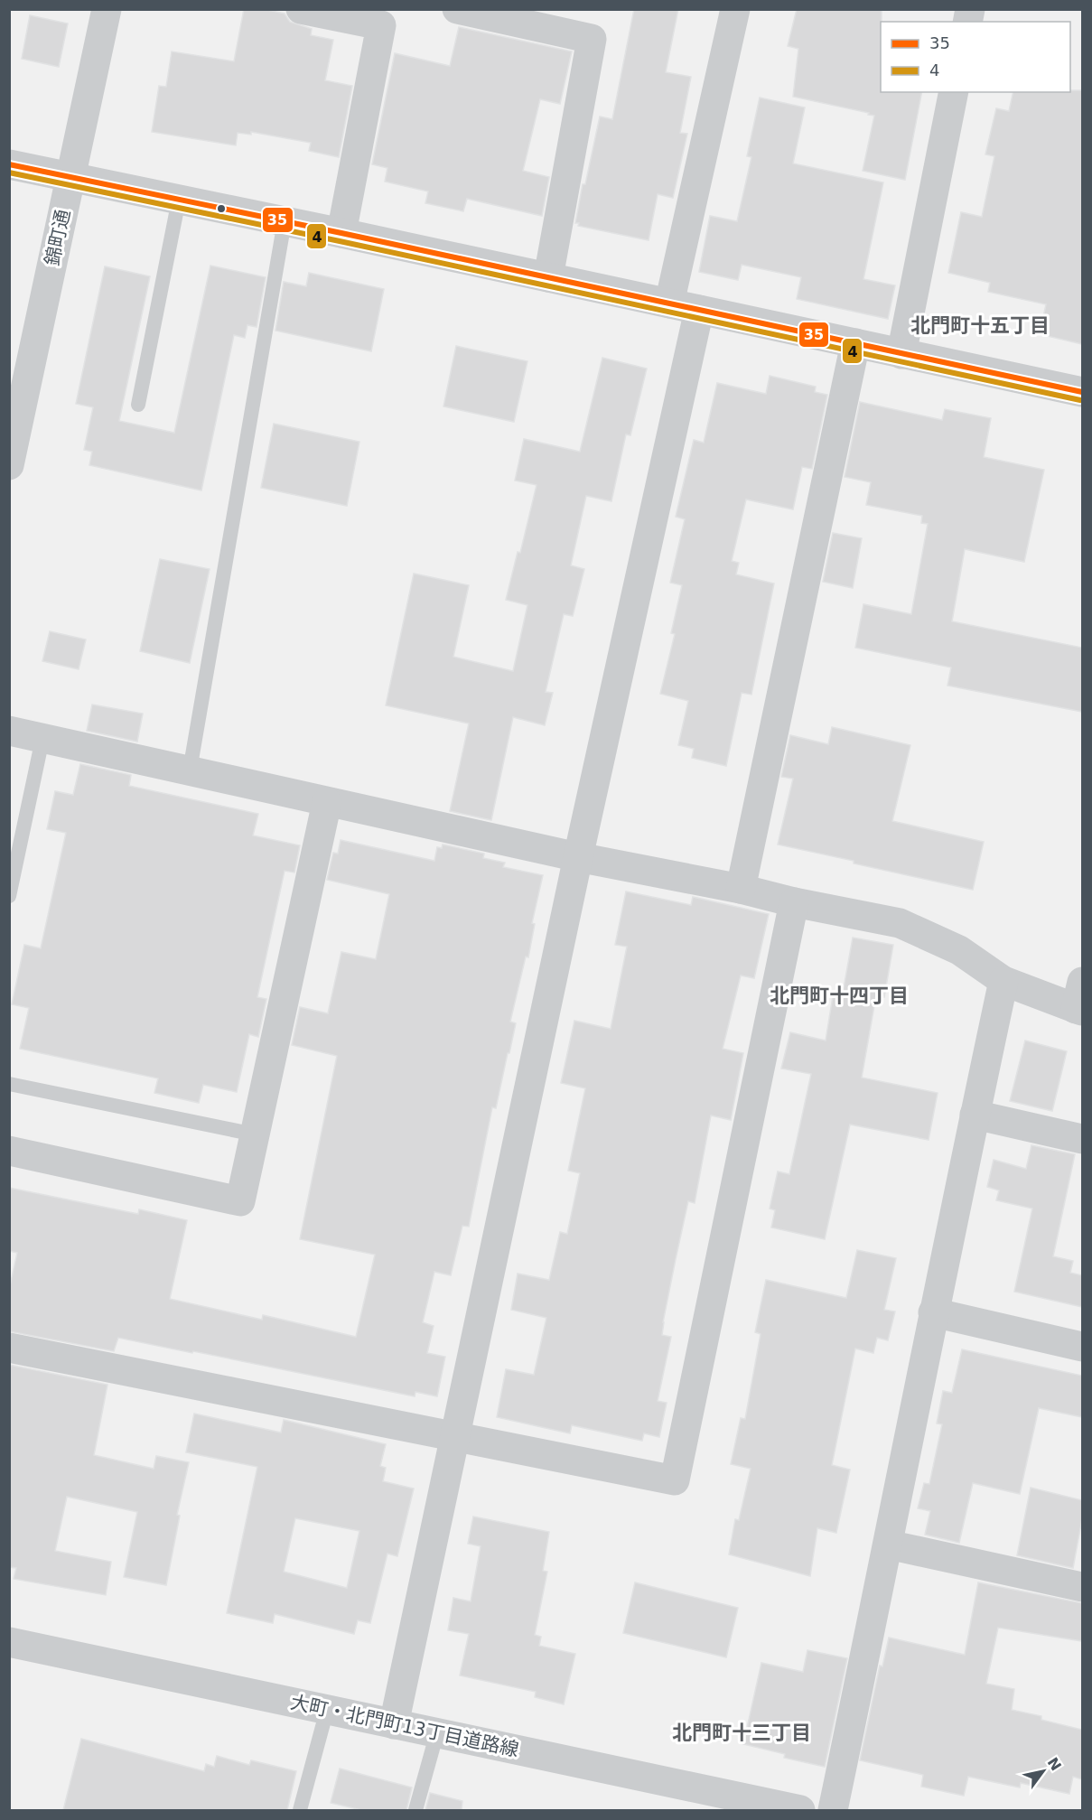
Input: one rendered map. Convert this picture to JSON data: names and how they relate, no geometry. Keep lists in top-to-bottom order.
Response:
{
  "streets": {
    "street": ["錦町通", "大町・北門町13丁目道路線"]
  },
  "districts": ["北門町十五丁目", "北門町十四丁目", "北門町十三丁目"],
  "lines": ["transit line 35", "transit line 4"],
  "legend": ["35", "4"],
  "north": "top right"
}
